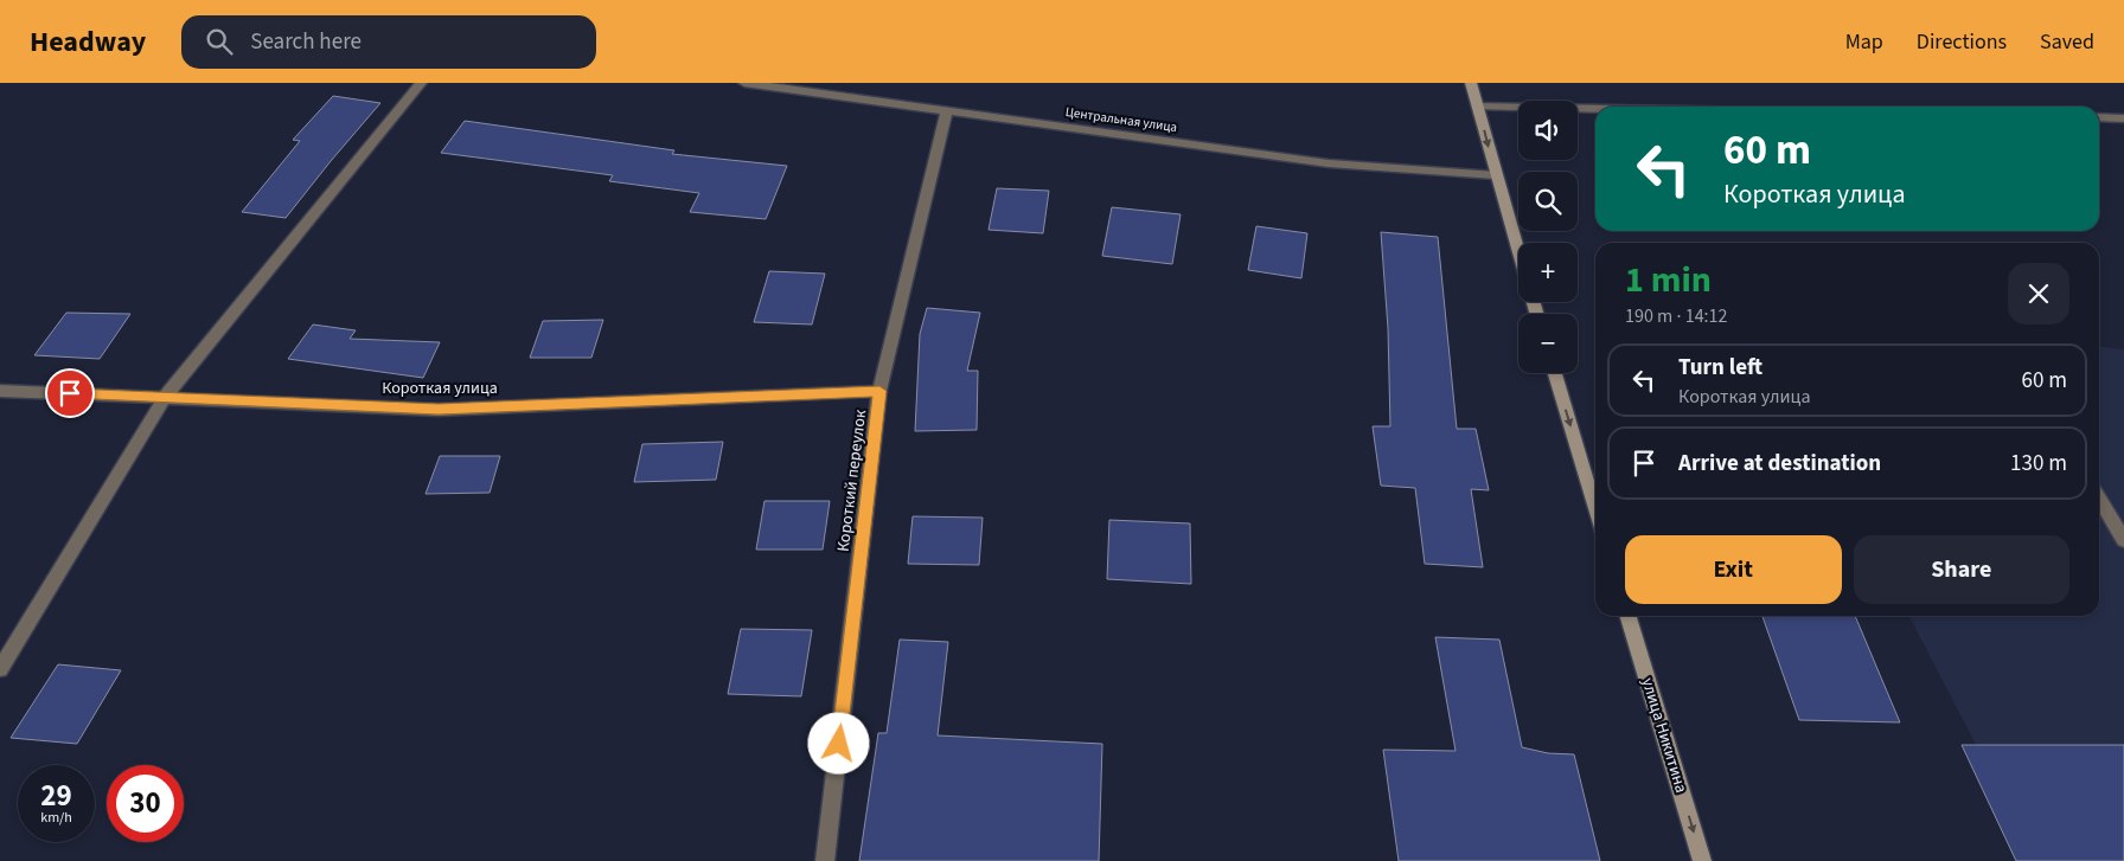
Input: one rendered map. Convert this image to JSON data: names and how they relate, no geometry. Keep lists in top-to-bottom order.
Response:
{
  "streets": {
    "street": [
      "Центральная улица",
      "Короткая улица",
      "Короткий переулок",
      "улица Никитина"
    ]
  },
  "crossings": [
    ["Центральная улица", "Короткий переулок"],
    ["Короткая улица", "Короткий переулок"]
  ],
  "one_way": ["улица Никитина"],
  "page": {
    "header": "Headway",
    "search": "Search here",
    "nav": ["Map", "Directions", "Saved"],
    "map_buttons": ["+", "−"],
    "turn": ["60 m", "Короткая улица"],
    "heading": ["1 min", "190 m · 14:12"],
    "list": [
      {
        "name": "Turn left",
        "note": "Короткая улица",
        "value": "60 m"
      },
      {
        "name": "Arrive at destination",
        "value": "130 m"
      }
    ],
    "buttons": ["Exit", "Share"],
    "speed": "29 km/h",
    "limit": "30"
  }
}
